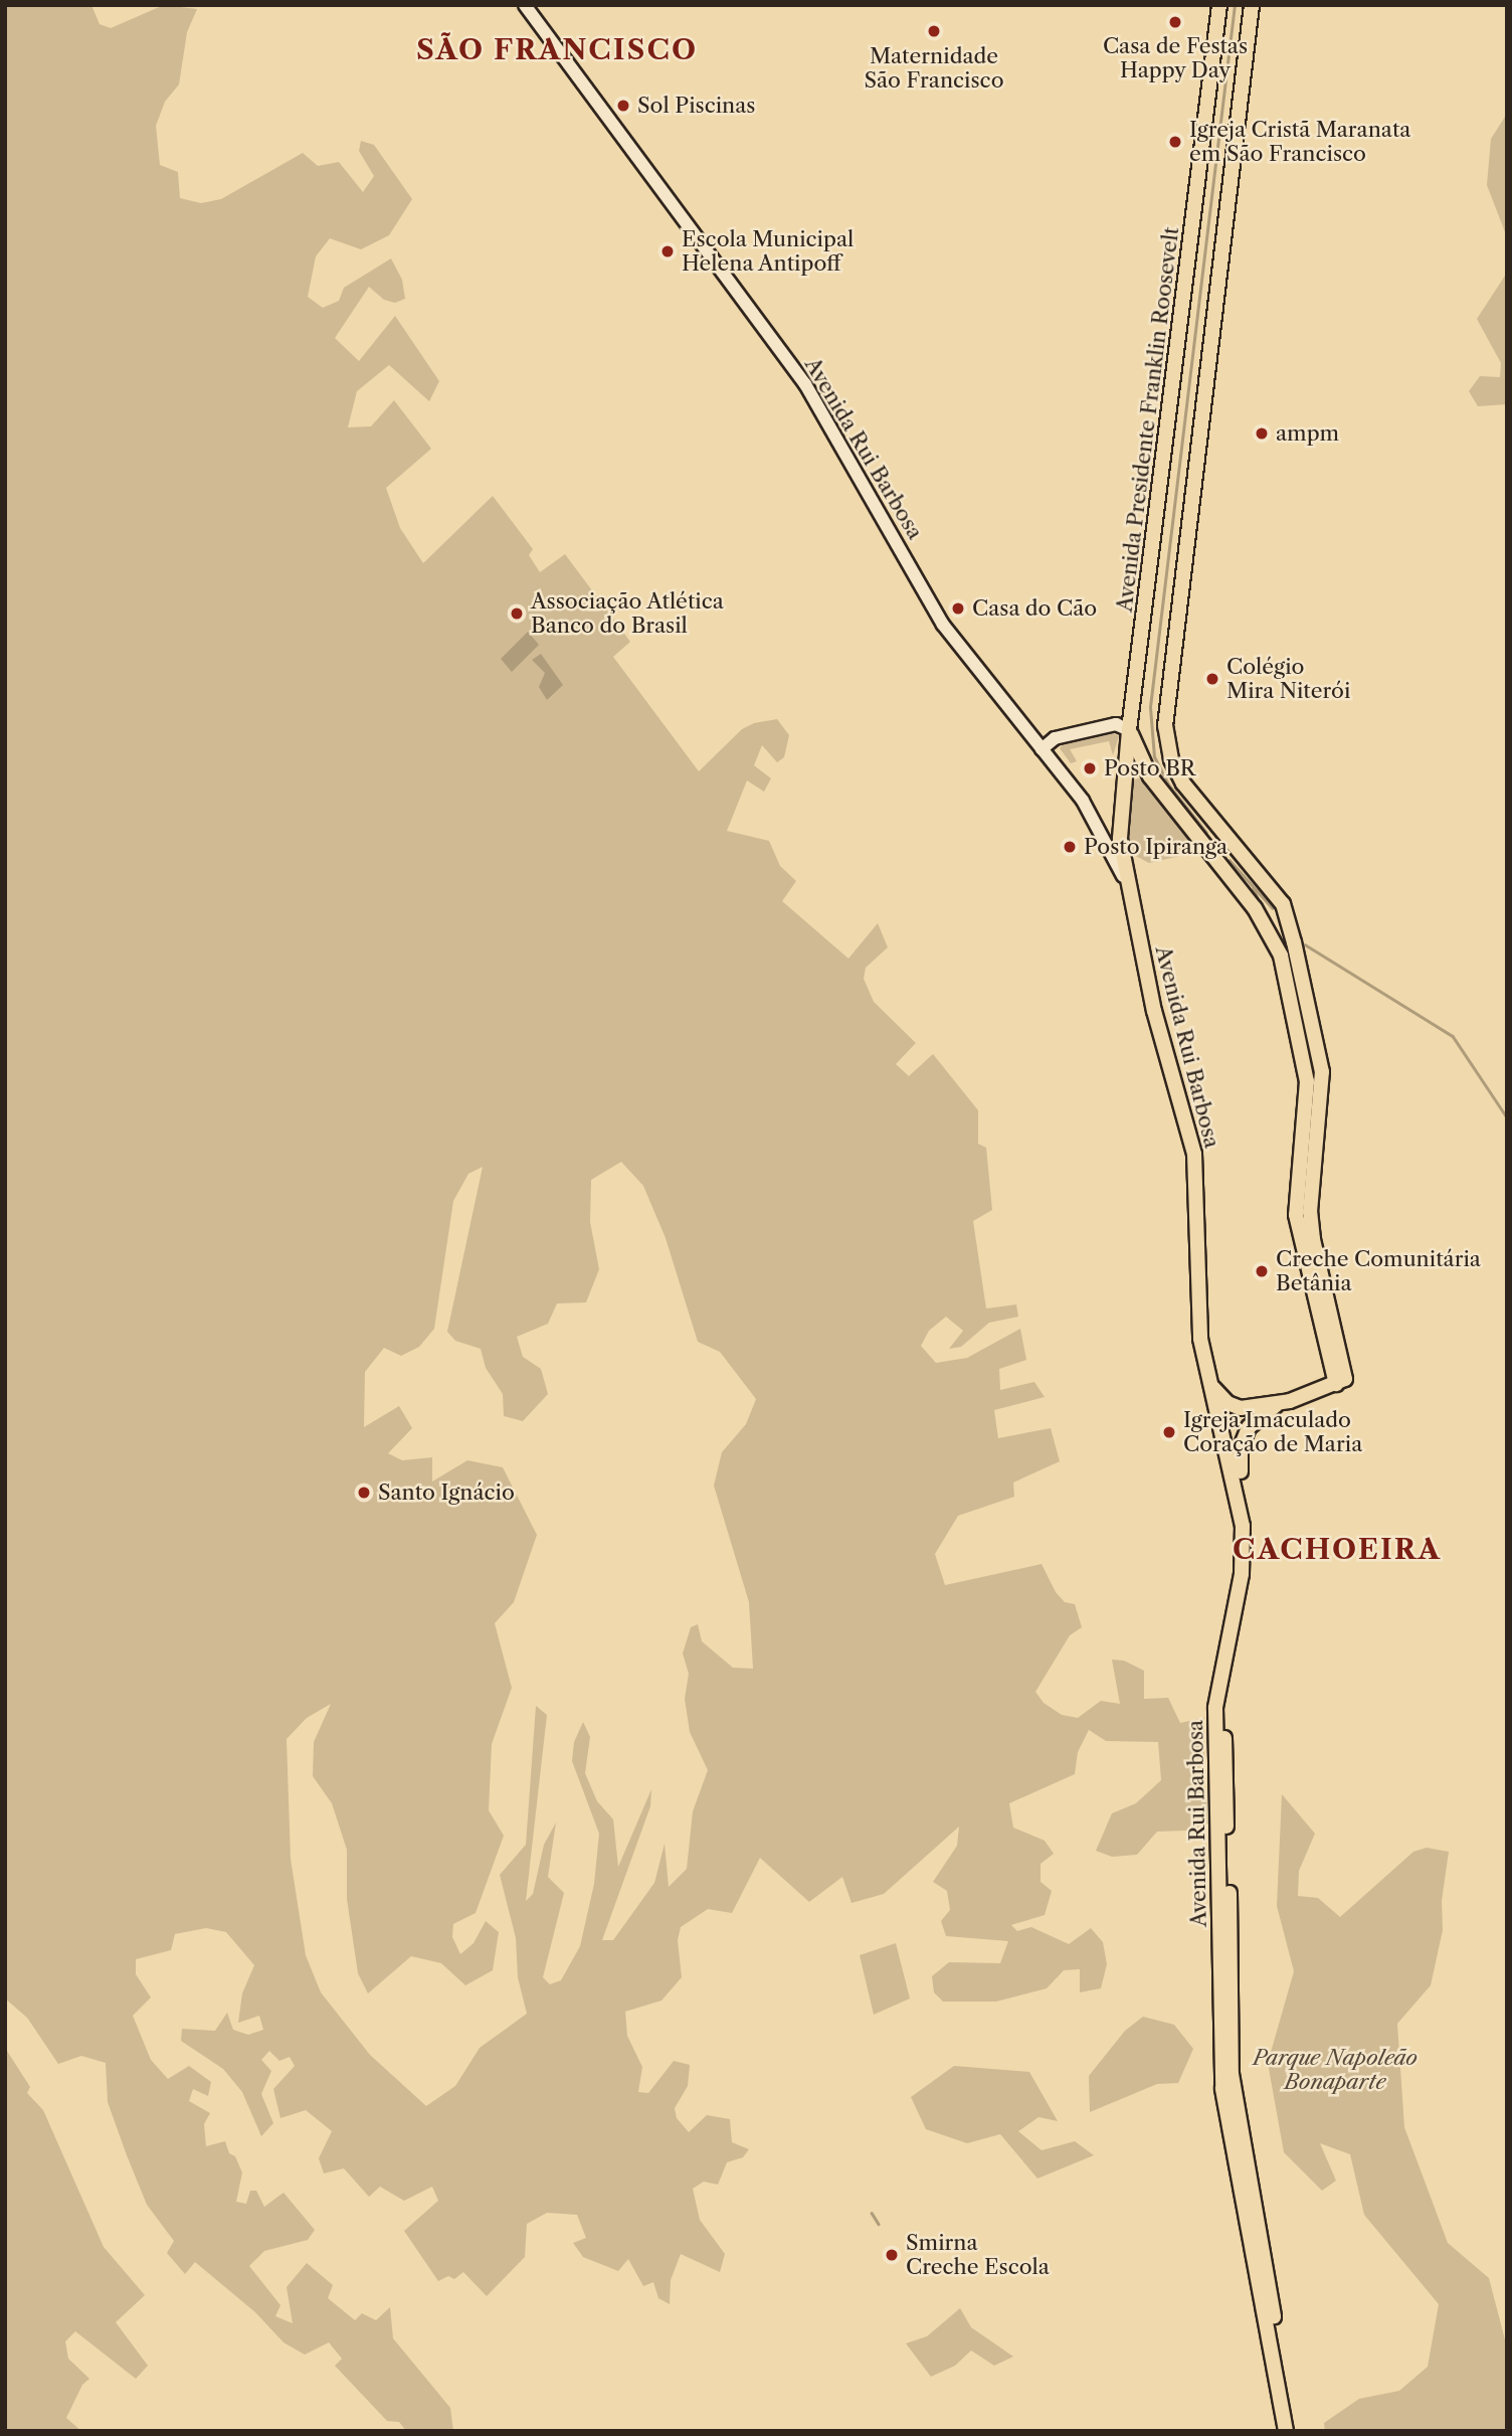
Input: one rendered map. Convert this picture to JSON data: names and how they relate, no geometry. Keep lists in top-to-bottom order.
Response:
{
  "streets": {
    "main road": ["Avenida Presidente Franklin Roosevelt", "Avenida Rui Barbosa"]
  },
  "crossings": [
    ["Avenida Presidente Franklin Roosevelt", "Avenida Rui Barbosa"]
  ],
  "districts": ["SÃO FRANCISCO", "CACHOEIRA"],
  "parks": ["Parque Napoleão Bonaparte"],
  "places": [
    "Casa de Festas Happy Day",
    "Maternidade São Francisco",
    "Sol Piscinas",
    "Igreja Cristã Maranata em São Francisco",
    "Escola Municipal Helena Antipoff",
    "ampm",
    "Casa do Cão",
    "Associação Atlética Banco do Brasil",
    "Colégio Mira Niterói",
    "Posto BR",
    "Posto Ipiranga",
    "Creche Comunitária Betânia",
    "Igreja Imaculado Coração de Maria",
    "Santo Ignácio",
    "Smirna Creche Escola"
  ]
}
